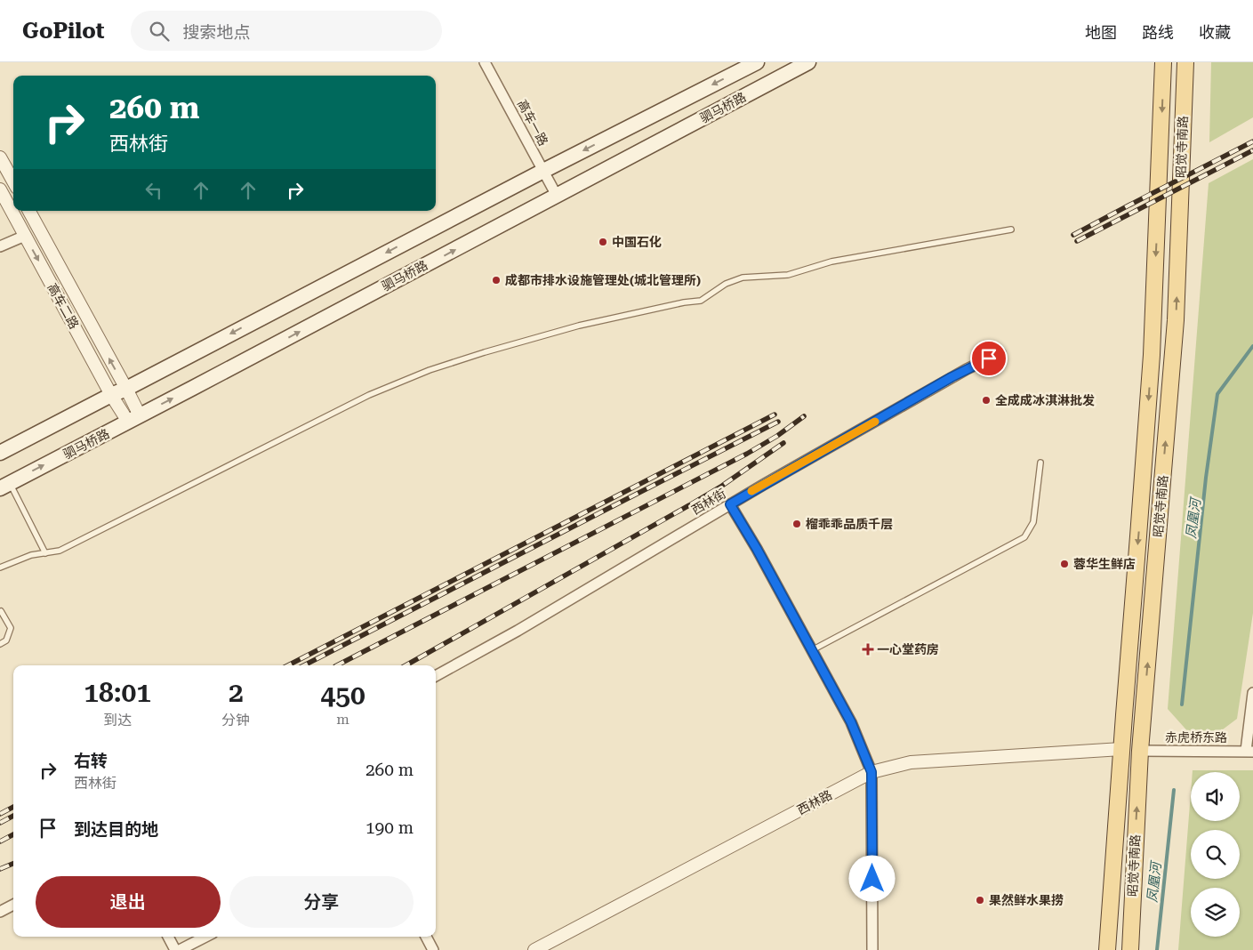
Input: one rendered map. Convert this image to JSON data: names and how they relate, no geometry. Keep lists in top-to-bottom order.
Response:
{
  "streets": {
    "main road": ["驷马桥路", "昭觉寺南路"],
    "street": [
      "高车一路",
      "高车二路",
      "西林街",
      "赤虎桥东路",
      "西林路"
    ]
  },
  "crossings": [
    ["驷马桥路", "高车一路"],
    ["驷马桥路", "高车二路"],
    ["昭觉寺南路", "赤虎桥东路"],
    ["昭觉寺南路", "西林路"]
  ],
  "water": ["凤凰河"],
  "places": {
    "other": [
      "中国石化",
      "成都市排水设施管理处(城北管理所)",
      "全成成冰淇淋批发",
      "榴乖乖品质千层",
      "蓉华生鲜店",
      "果然鲜水果捞"
    ],
    "health": ["一心堂药房"]
  },
  "page": {
    "header": "GoPilot",
    "search": "搜索地点",
    "nav": ["地图", "路线", "收藏"],
    "turn": ["260 m", "西林街"],
    "eta": [
      "18:01",
      "到达",
      "2",
      "分钟",
      "450",
      "m"
    ],
    "list": [
      {
        "name": "右转",
        "note": "西林街",
        "value": "260 m"
      },
      {
        "name": "到达目的地",
        "value": "190 m"
      }
    ],
    "buttons": ["退出", "分享"]
  }
}
